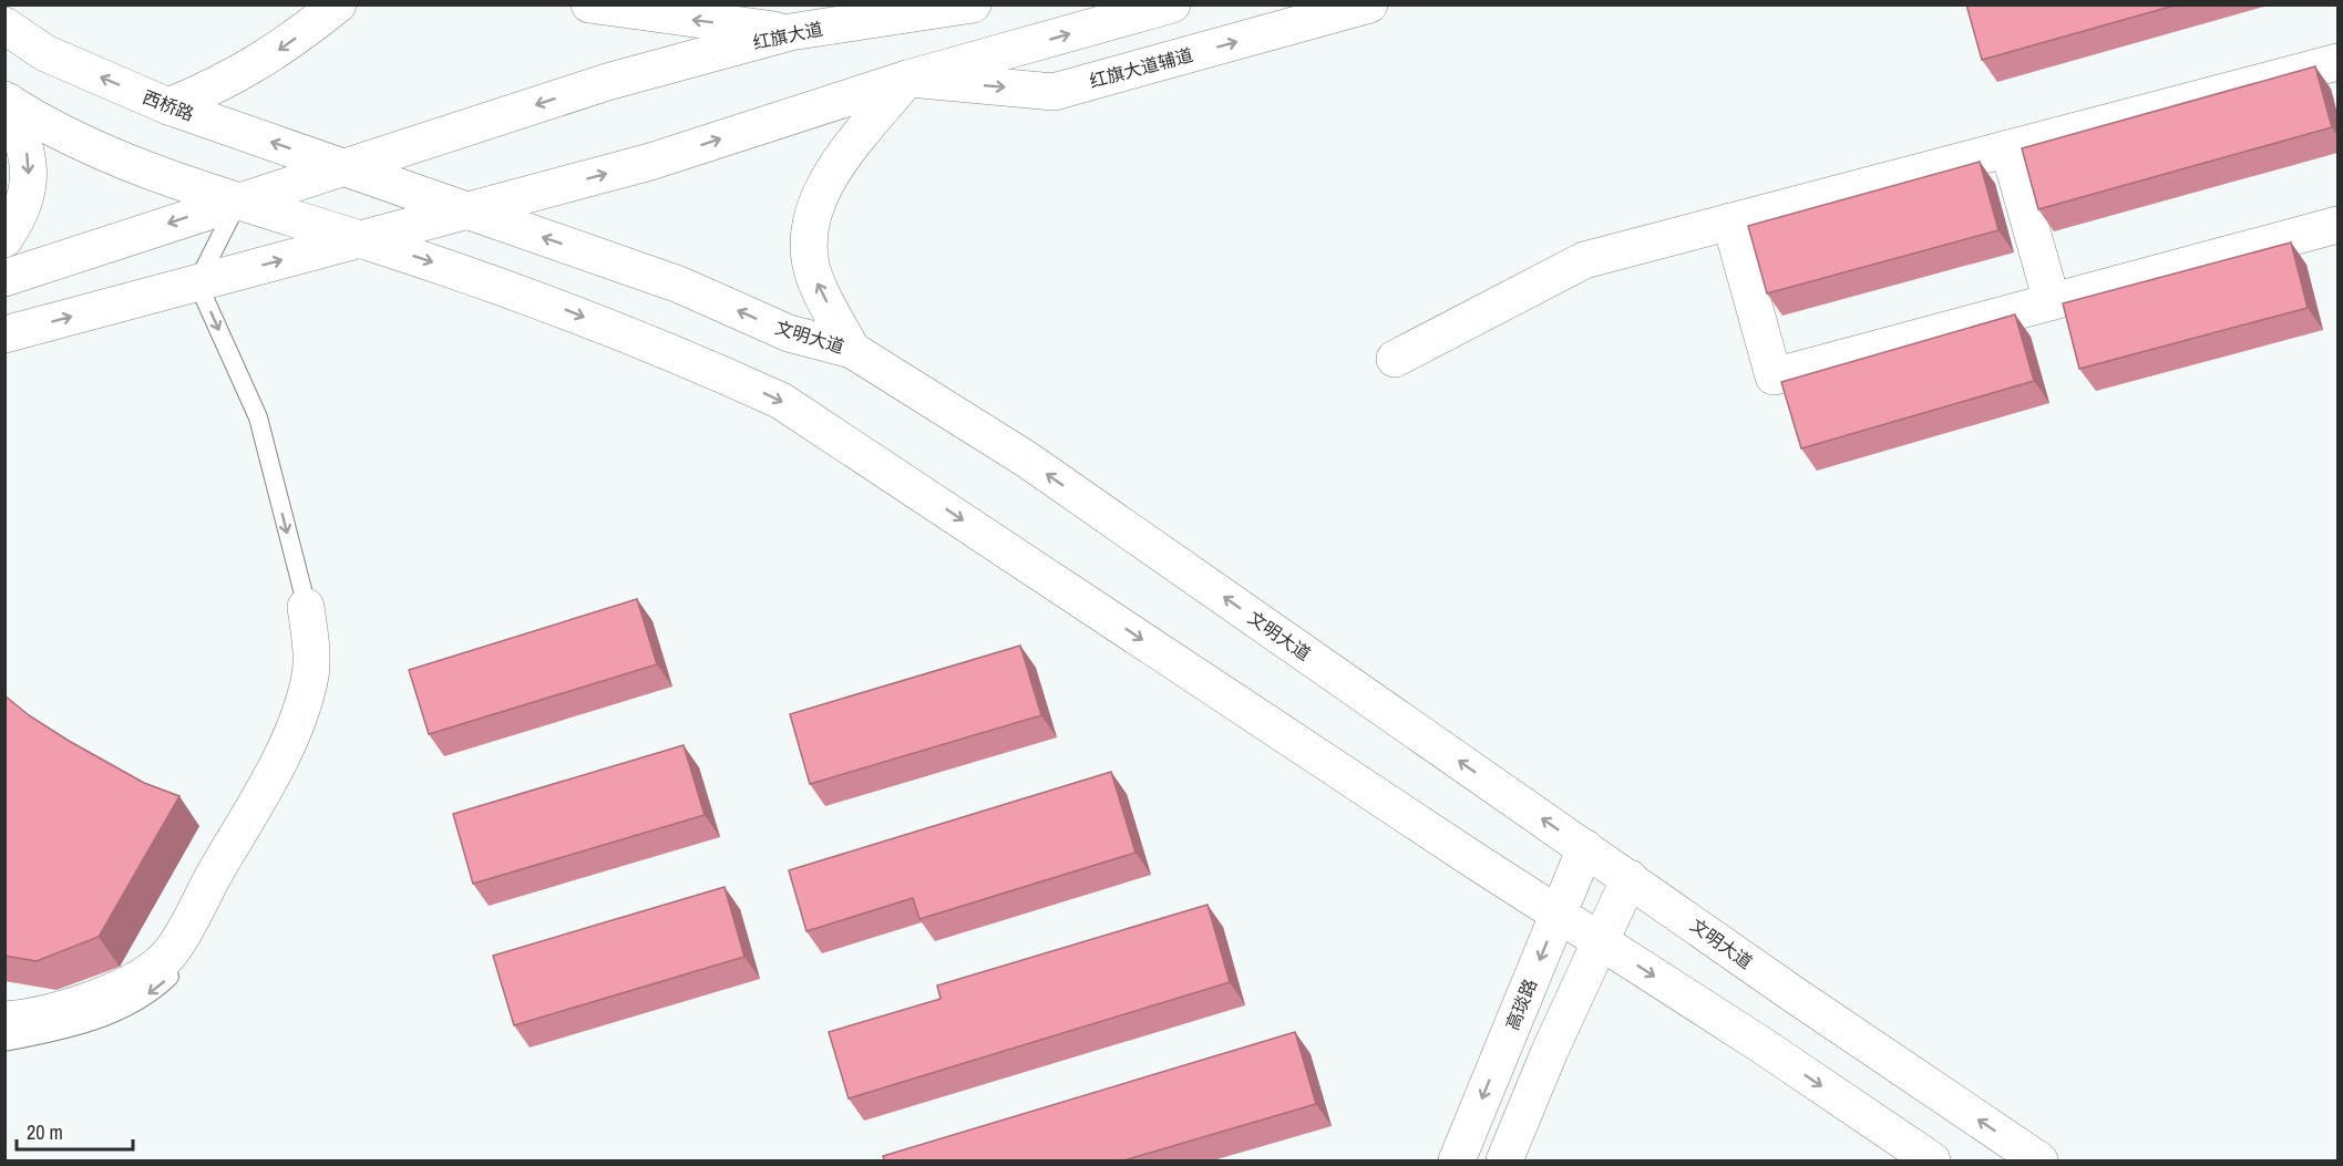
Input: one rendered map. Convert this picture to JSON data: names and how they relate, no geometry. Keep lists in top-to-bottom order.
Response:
{
  "streets": {
    "main road": [
      "红旗大道",
      "红旗大道辅道",
      "西桥路",
      "文明大道",
      "高琰路"
    ]
  },
  "crossings": [
    ["红旗大道", "西桥路"],
    ["西桥路", "文明大道"],
    ["文明大道", "高琰路"]
  ],
  "scale_bar": "20 m"
}
